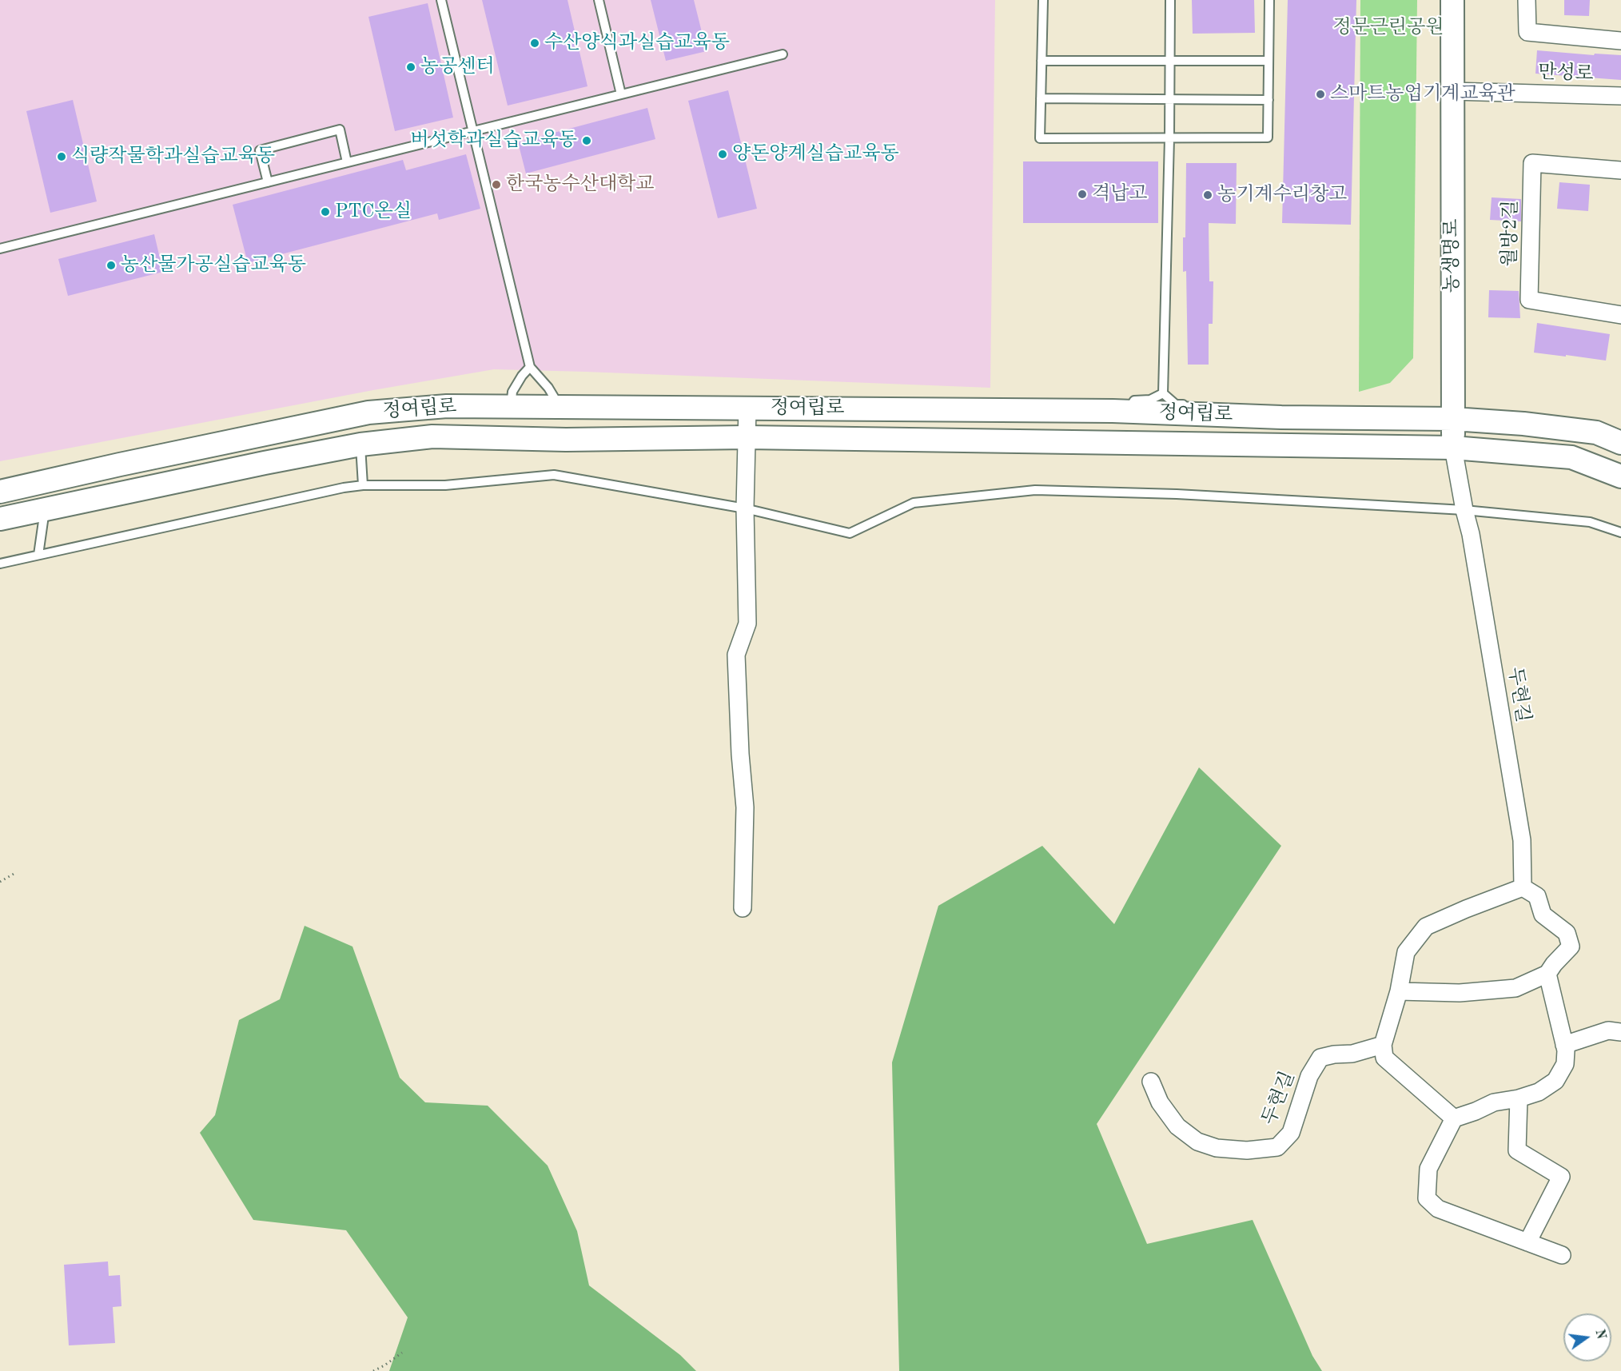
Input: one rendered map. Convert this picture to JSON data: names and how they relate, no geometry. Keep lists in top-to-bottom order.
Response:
{
  "streets": {
    "street": [
      "만성로",
      "월방2길",
      "농생명로",
      "정여립로",
      "두현길"
    ]
  },
  "crossings": [
    ["만성로", "농생명로"],
    ["농생명로", "정여립로"],
    ["농생명로", "두현길"]
  ],
  "parks": ["정문근린공원"],
  "places": [
    "수산양식과실습교육동",
    "농공센터",
    "스마트농업기계교육관",
    "버섯학과실습교육동",
    "양돈양계실습교육동",
    "식량작물학과실습교육동",
    "한국농수산대학교",
    "격납고",
    "농기계수리창고",
    "PTC온실",
    "농산물가공실습교육동"
  ],
  "north": "right"
}
